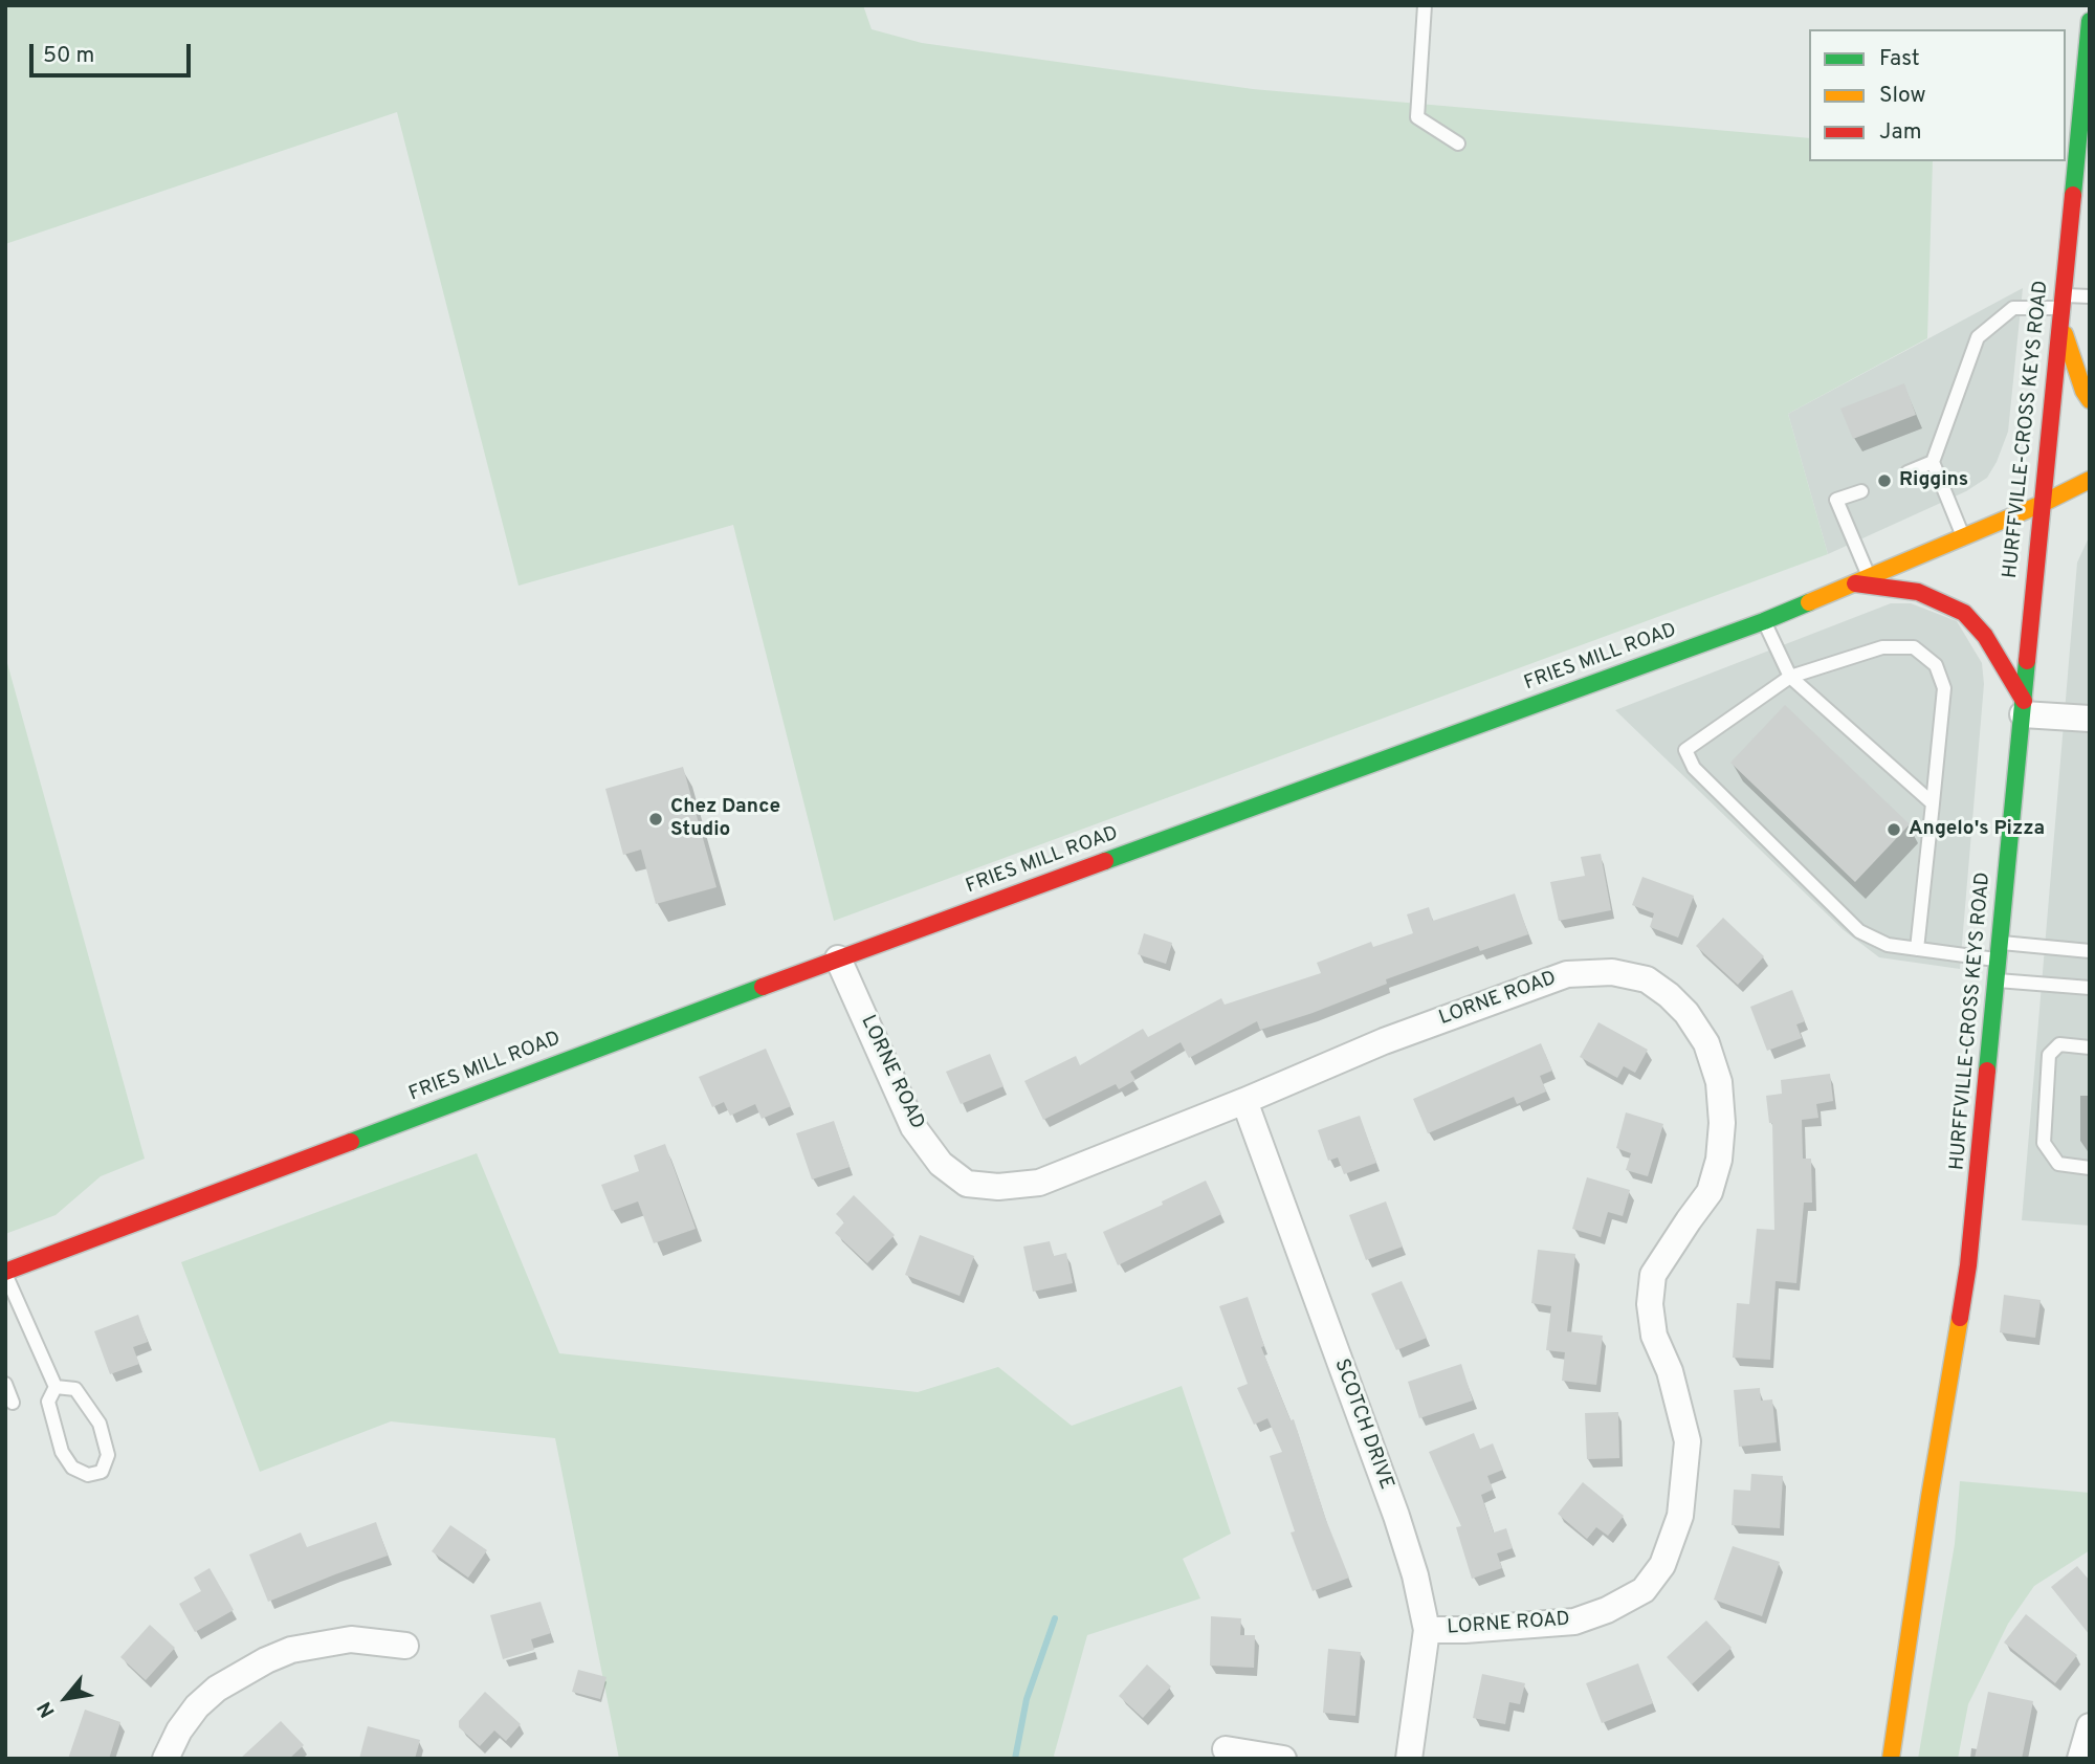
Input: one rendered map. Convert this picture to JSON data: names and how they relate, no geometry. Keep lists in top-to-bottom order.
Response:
{
  "streets": {
    "main road": ["HURFFVILLE-CROSS KEYS ROAD", "FRIES MILL ROAD"],
    "street": ["LORNE ROAD", "SCOTCH DRIVE"]
  },
  "crossings": [
    ["HURFFVILLE-CROSS KEYS ROAD", "FRIES MILL ROAD"],
    ["FRIES MILL ROAD", "LORNE ROAD"],
    ["LORNE ROAD", "SCOTCH DRIVE"]
  ],
  "places": ["Riggins", "Chez Dance Studio", "Angelo's Pizza"],
  "legend": ["Fast", "Slow", "Jam"],
  "scale_bar": "50 m",
  "north": "bottom left"
}
